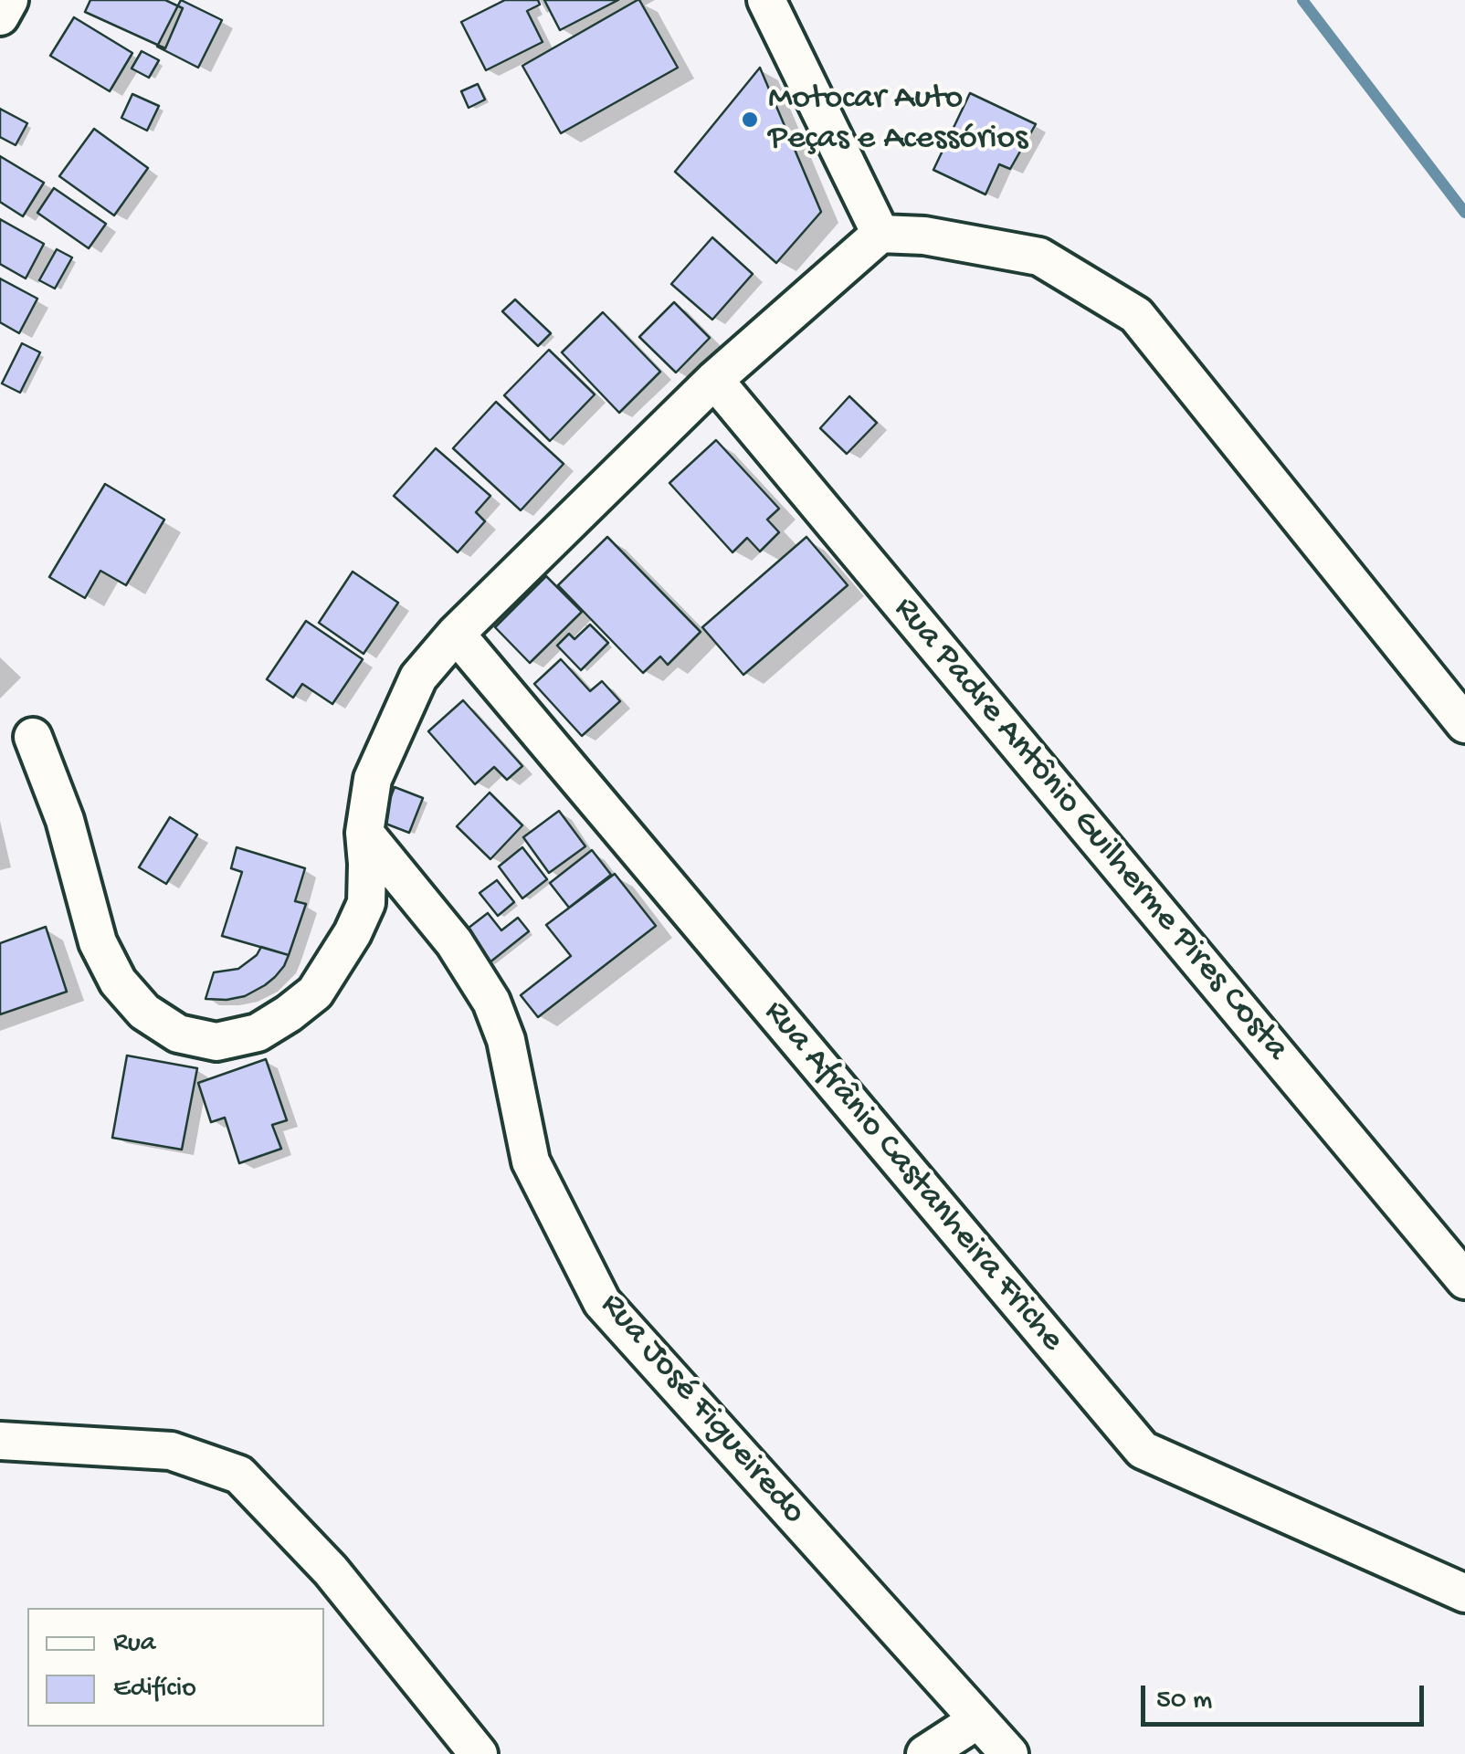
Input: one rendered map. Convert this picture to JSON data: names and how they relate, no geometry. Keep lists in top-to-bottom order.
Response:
{
  "streets": {
    "street": ["Rua Padre Antônio Guilherme Pires Costa", "Rua Afrânio Castanheira Friche", "Rua José Figueiredo"]
  },
  "places": ["Motocar Auto Peças e Acessórios"],
  "legend": ["Rua", "Edifício"],
  "scale_bar": "50 m"
}
